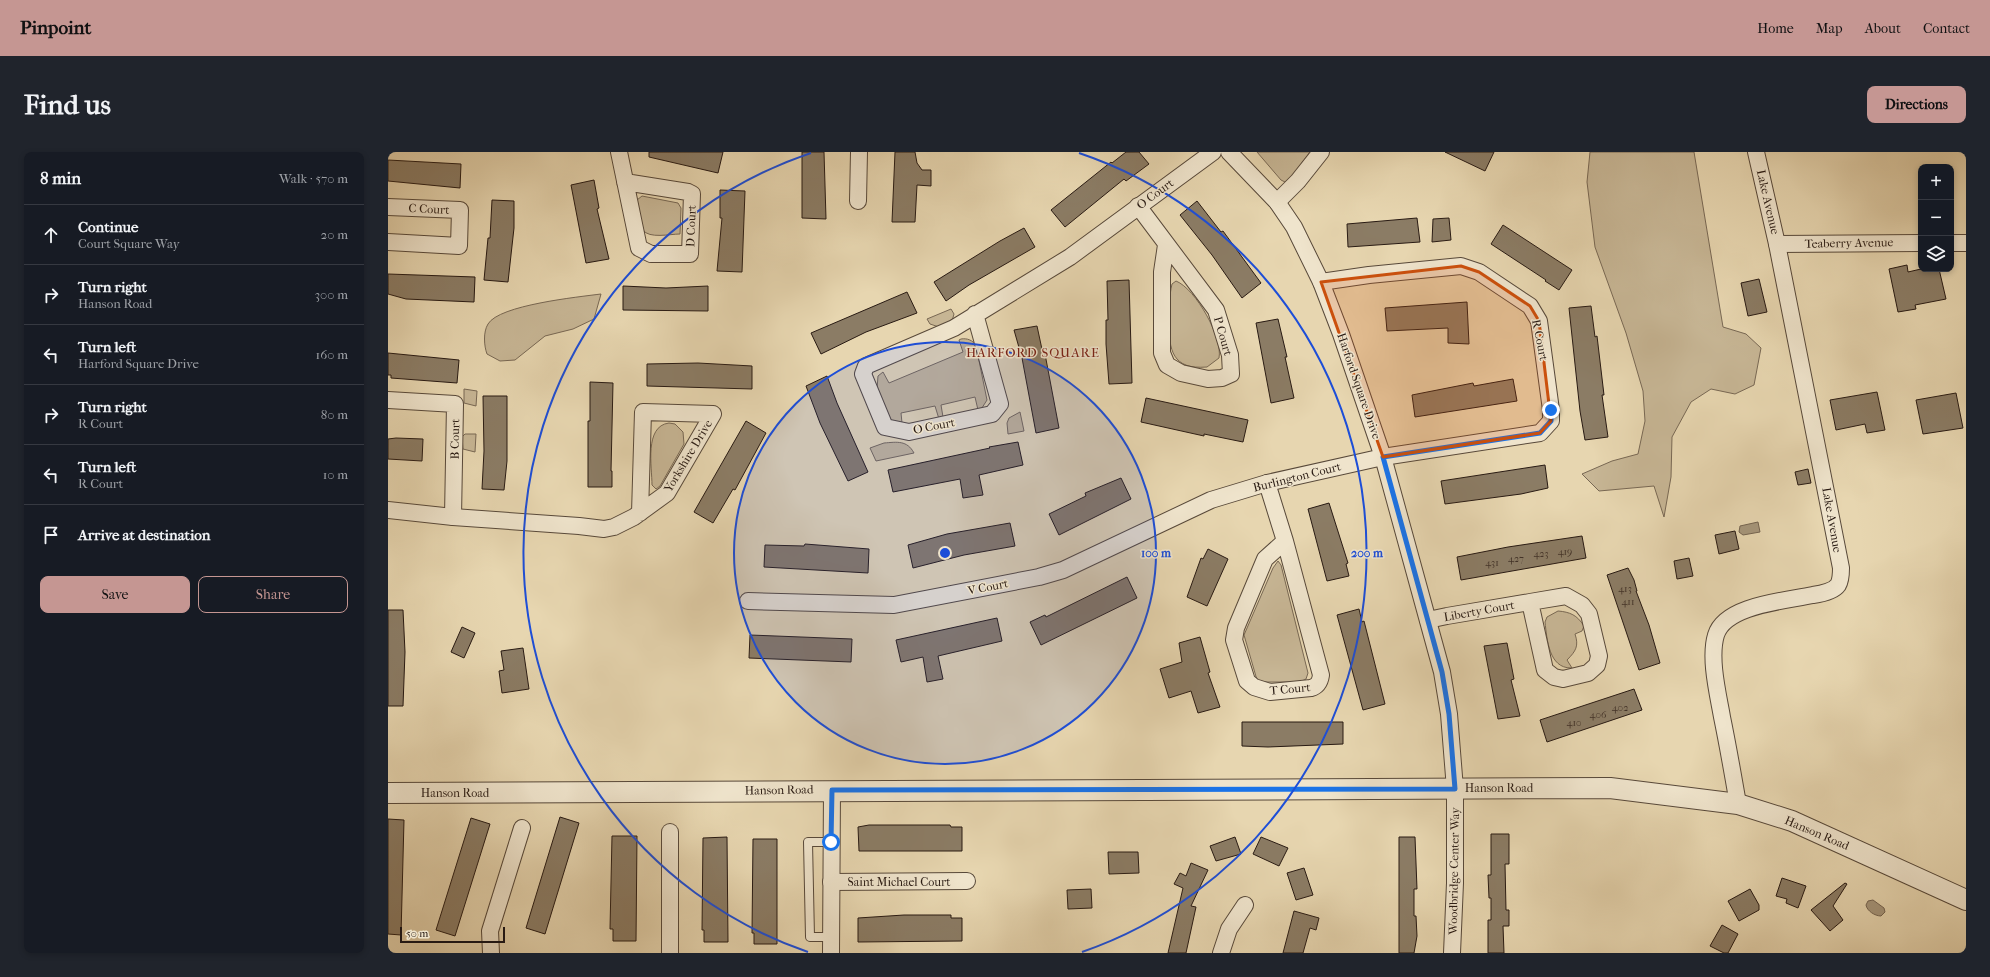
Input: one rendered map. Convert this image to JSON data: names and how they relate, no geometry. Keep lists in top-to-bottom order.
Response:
{
  "streets": {
    "street": [
      "O Court",
      "Lake Avenue",
      "C Court",
      "D Court",
      "Teaberry Avenue",
      "P Court",
      "R Court",
      "Harford Square Drive",
      "B Court",
      "Yorkshire Drive",
      "Burlington Court",
      "V Court",
      "Liberty Court",
      "T Court",
      "Hanson Road",
      "Woodbridge Center Way",
      "Saint Michael Court"
    ]
  },
  "crossings": [
    ["O Court", "P Court"],
    ["Lake Avenue", "Teaberry Avenue"],
    ["Lake Avenue", "Hanson Road"],
    ["R Court", "Harford Square Drive"],
    ["R Court", "Burlington Court"],
    ["Harford Square Drive", "Burlington Court"],
    ["Harford Square Drive", "Liberty Court"],
    ["Harford Square Drive", "Hanson Road"],
    ["Harford Square Drive", "Woodbridge Center Way"],
    ["B Court", "Yorkshire Drive"],
    ["Burlington Court", "V Court"],
    ["Burlington Court", "T Court"],
    ["Hanson Road", "Woodbridge Center Way"]
  ],
  "districts": ["HARFORD SQUARE"],
  "house_numbers": [
    "419",
    "423",
    "427",
    "431",
    "413",
    "411",
    "402",
    "406",
    "410"
  ],
  "scale_bar": "50 m",
  "page": {
    "header": "Pinpoint",
    "nav": [
      "Home",
      "Map",
      "About",
      "Contact"
    ],
    "buttons": [
      "Directions",
      ["Save", "Share"]
    ],
    "title": "Find us",
    "heading": ["8 min", "Walk · 570 m"],
    "map_buttons": ["+", "−"],
    "list": [
      ["Continue", "Court Square Way", "20 m"],
      ["Turn right", "Hanson Road", "300 m"],
      ["Turn left", "Harford Square Drive", "160 m"],
      ["Turn right", "R Court", "80 m"],
      ["Turn left", "R Court", "10 m"],
      "Arrive at destination"
    ],
    "scale": "50 m"
  },
  "rings": ["100 m", "200 m"]
}
